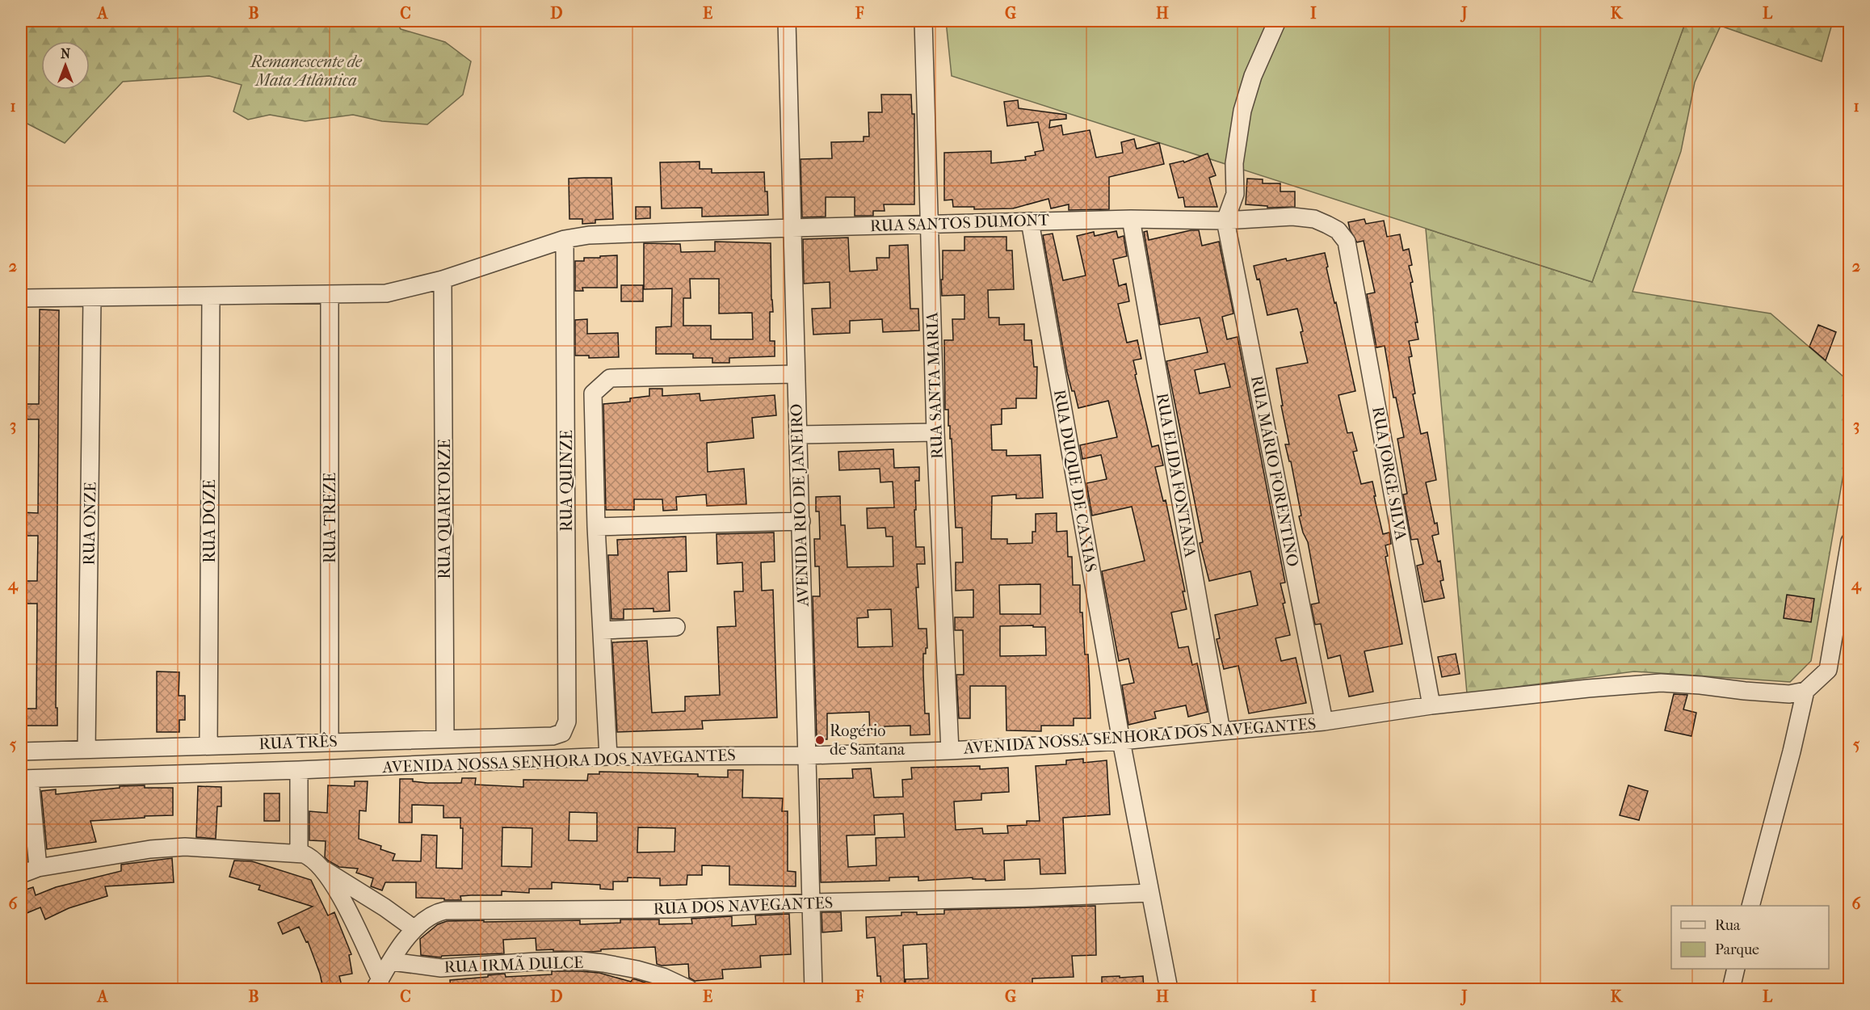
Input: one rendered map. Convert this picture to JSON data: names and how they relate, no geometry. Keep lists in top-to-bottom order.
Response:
{
  "streets": {
    "street": [
      "RUA SANTOS DUMONT",
      "RUA SANTA MARIA",
      "RUA MÁRIO FORENTINO",
      "RUA JORGE SILVA",
      "RUA ELIDA FONTANA",
      "RUA QUINZE",
      "RUA DUQUE DE CAXIAS",
      "AVENIDA RIO DE JANEIRO",
      "RUA QUARTORZE",
      "RUA TREZE",
      "RUA DOZE",
      "RUA ONZE",
      "AVENIDA NOSSA SENHORA DOS NAVEGANTES",
      "RUA TRÊS",
      "RUA DOS NAVEGANTES",
      "RUA IRMÃ DULCE"
    ]
  },
  "crossings": [
    ["RUA SANTOS DUMONT", "RUA SANTA MARIA"],
    ["RUA SANTOS DUMONT", "RUA MÁRIO FORENTINO"],
    ["RUA SANTOS DUMONT", "RUA JORGE SILVA"],
    ["RUA SANTOS DUMONT", "RUA ELIDA FONTANA"],
    ["RUA SANTOS DUMONT", "RUA QUINZE"],
    ["RUA SANTOS DUMONT", "RUA DUQUE DE CAXIAS"],
    ["RUA SANTOS DUMONT", "AVENIDA RIO DE JANEIRO"],
    ["RUA SANTOS DUMONT", "RUA QUARTORZE"],
    ["RUA SANTOS DUMONT", "RUA TREZE"],
    ["RUA SANTOS DUMONT", "RUA DOZE"],
    ["RUA SANTOS DUMONT", "RUA ONZE"],
    ["RUA SANTA MARIA", "AVENIDA NOSSA SENHORA DOS NAVEGANTES"],
    ["RUA MÁRIO FORENTINO", "AVENIDA NOSSA SENHORA DOS NAVEGANTES"],
    ["RUA JORGE SILVA", "AVENIDA NOSSA SENHORA DOS NAVEGANTES"],
    ["RUA ELIDA FONTANA", "AVENIDA NOSSA SENHORA DOS NAVEGANTES"],
    ["RUA QUINZE", "RUA TRÊS"],
    ["RUA DUQUE DE CAXIAS", "AVENIDA NOSSA SENHORA DOS NAVEGANTES"],
    ["RUA DUQUE DE CAXIAS", "RUA DOS NAVEGANTES"],
    ["AVENIDA RIO DE JANEIRO", "AVENIDA NOSSA SENHORA DOS NAVEGANTES"],
    ["AVENIDA RIO DE JANEIRO", "RUA DOS NAVEGANTES"],
    ["RUA QUARTORZE", "RUA TRÊS"],
    ["RUA TREZE", "RUA TRÊS"],
    ["RUA DOZE", "RUA TRÊS"],
    ["RUA ONZE", "RUA TRÊS"],
    ["RUA DOS NAVEGANTES", "RUA IRMÃ DULCE"]
  ],
  "parks": ["Remanescente de Mata Atlântica"],
  "places": ["Rogério de Santana"],
  "legend": ["Rua", "Parque"],
  "north": "top",
  "grid": {
    "columns": [
      "A",
      "B",
      "C",
      "D",
      "E",
      "F",
      "G",
      "H",
      "I",
      "J",
      "K",
      "L"
    ],
    "rows": [
      "1",
      "2",
      "3",
      "4",
      "5",
      "6"
    ]
  }
}
